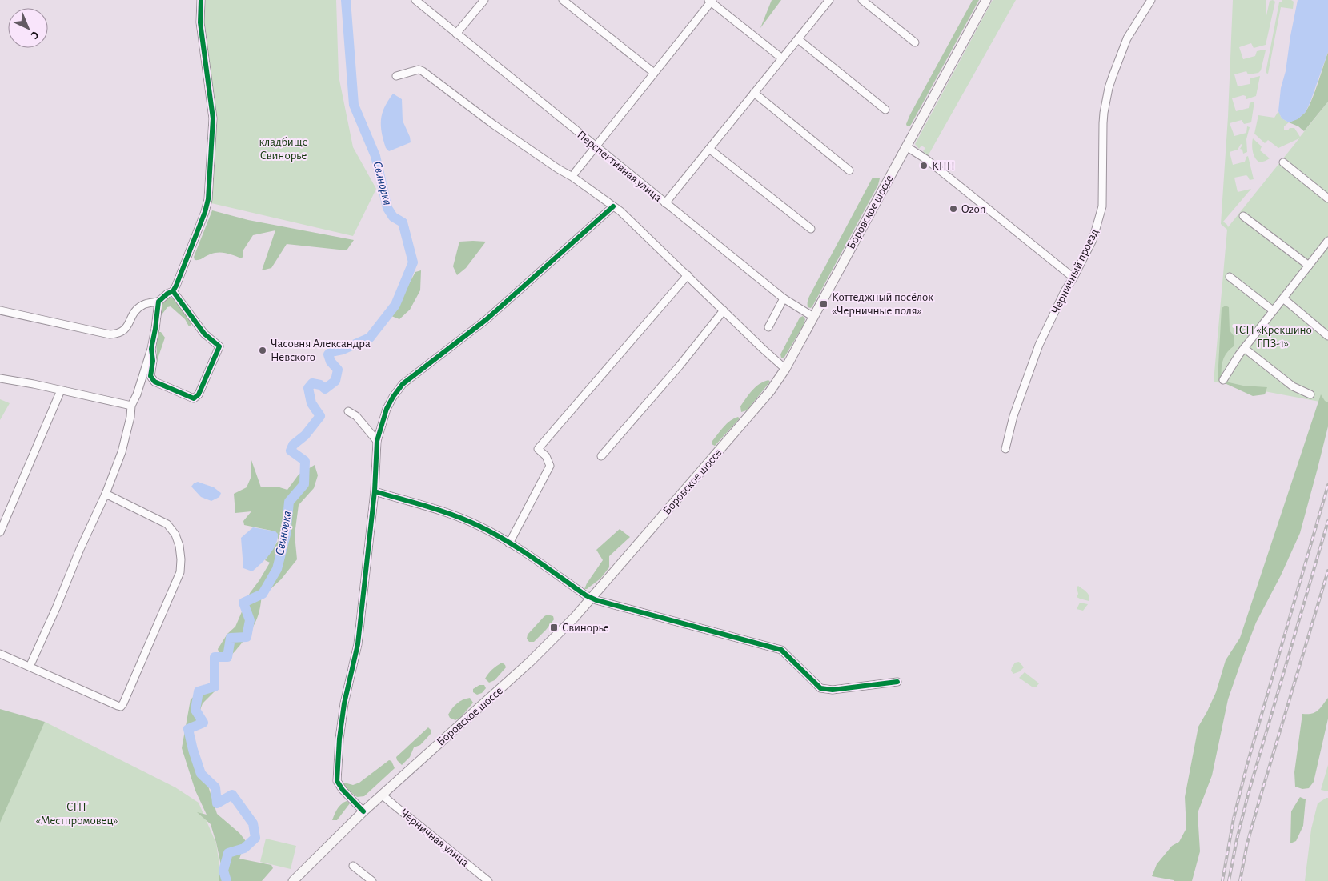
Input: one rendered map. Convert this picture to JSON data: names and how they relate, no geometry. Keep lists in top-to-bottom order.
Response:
{
  "streets": {
    "main road": ["Боровское шоссе"],
    "street": ["Перспективная улица", "Черничный проезд", "Черничная улица"]
  },
  "crossings": [
    ["Перспективная улица", "Боровское шоссе"],
    ["Боровское шоссе", "Черничная улица"]
  ],
  "water": ["Свинорка"],
  "parks": ["кладбище Свинорье", "ТСН «Крекшино ГПЗ-1»", "СНТ «Местпромовец»"],
  "places": {
    "other": ["КПП", "Ozon", "Часовня Александра Невского"],
    "transit": ["Коттеджный посёлок «Черничные поля»", "Свинорье"]
  },
  "north": "bottom right"
}
